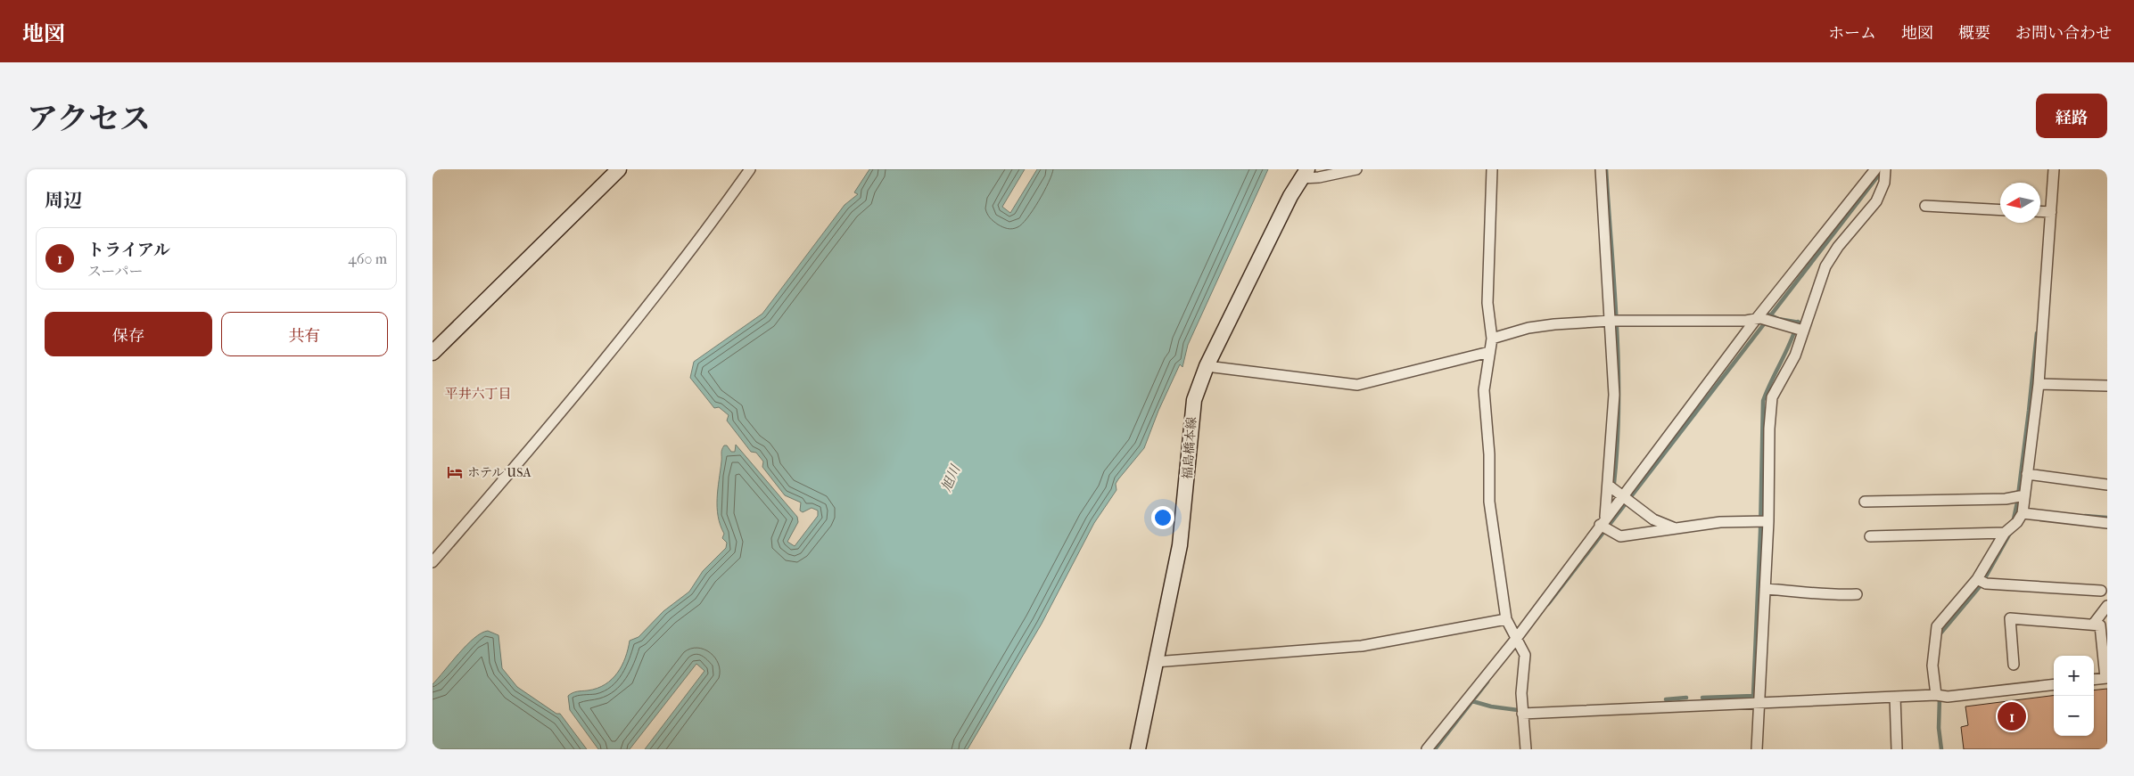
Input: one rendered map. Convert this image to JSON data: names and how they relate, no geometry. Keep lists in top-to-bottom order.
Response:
{
  "streets": {
    "main road": ["福島橋本線"]
  },
  "districts": ["平井六丁目"],
  "water": ["旭川"],
  "places": {
    "hotel": ["ホテル USA"]
  },
  "north": "left",
  "page": {
    "header": "地図",
    "nav": [
      "ホーム",
      "地図",
      "概要",
      "お問い合わせ"
    ],
    "title": "アクセス",
    "buttons": [
      "経路",
      ["保存", "共有"]
    ],
    "heading": "周辺",
    "list": [
      {
        "mark": "1",
        "name": "トライアル",
        "note": "スーパー",
        "value": "460 m"
      }
    ],
    "map_buttons": ["+", "−"],
    "pins": "1"
  }
}
